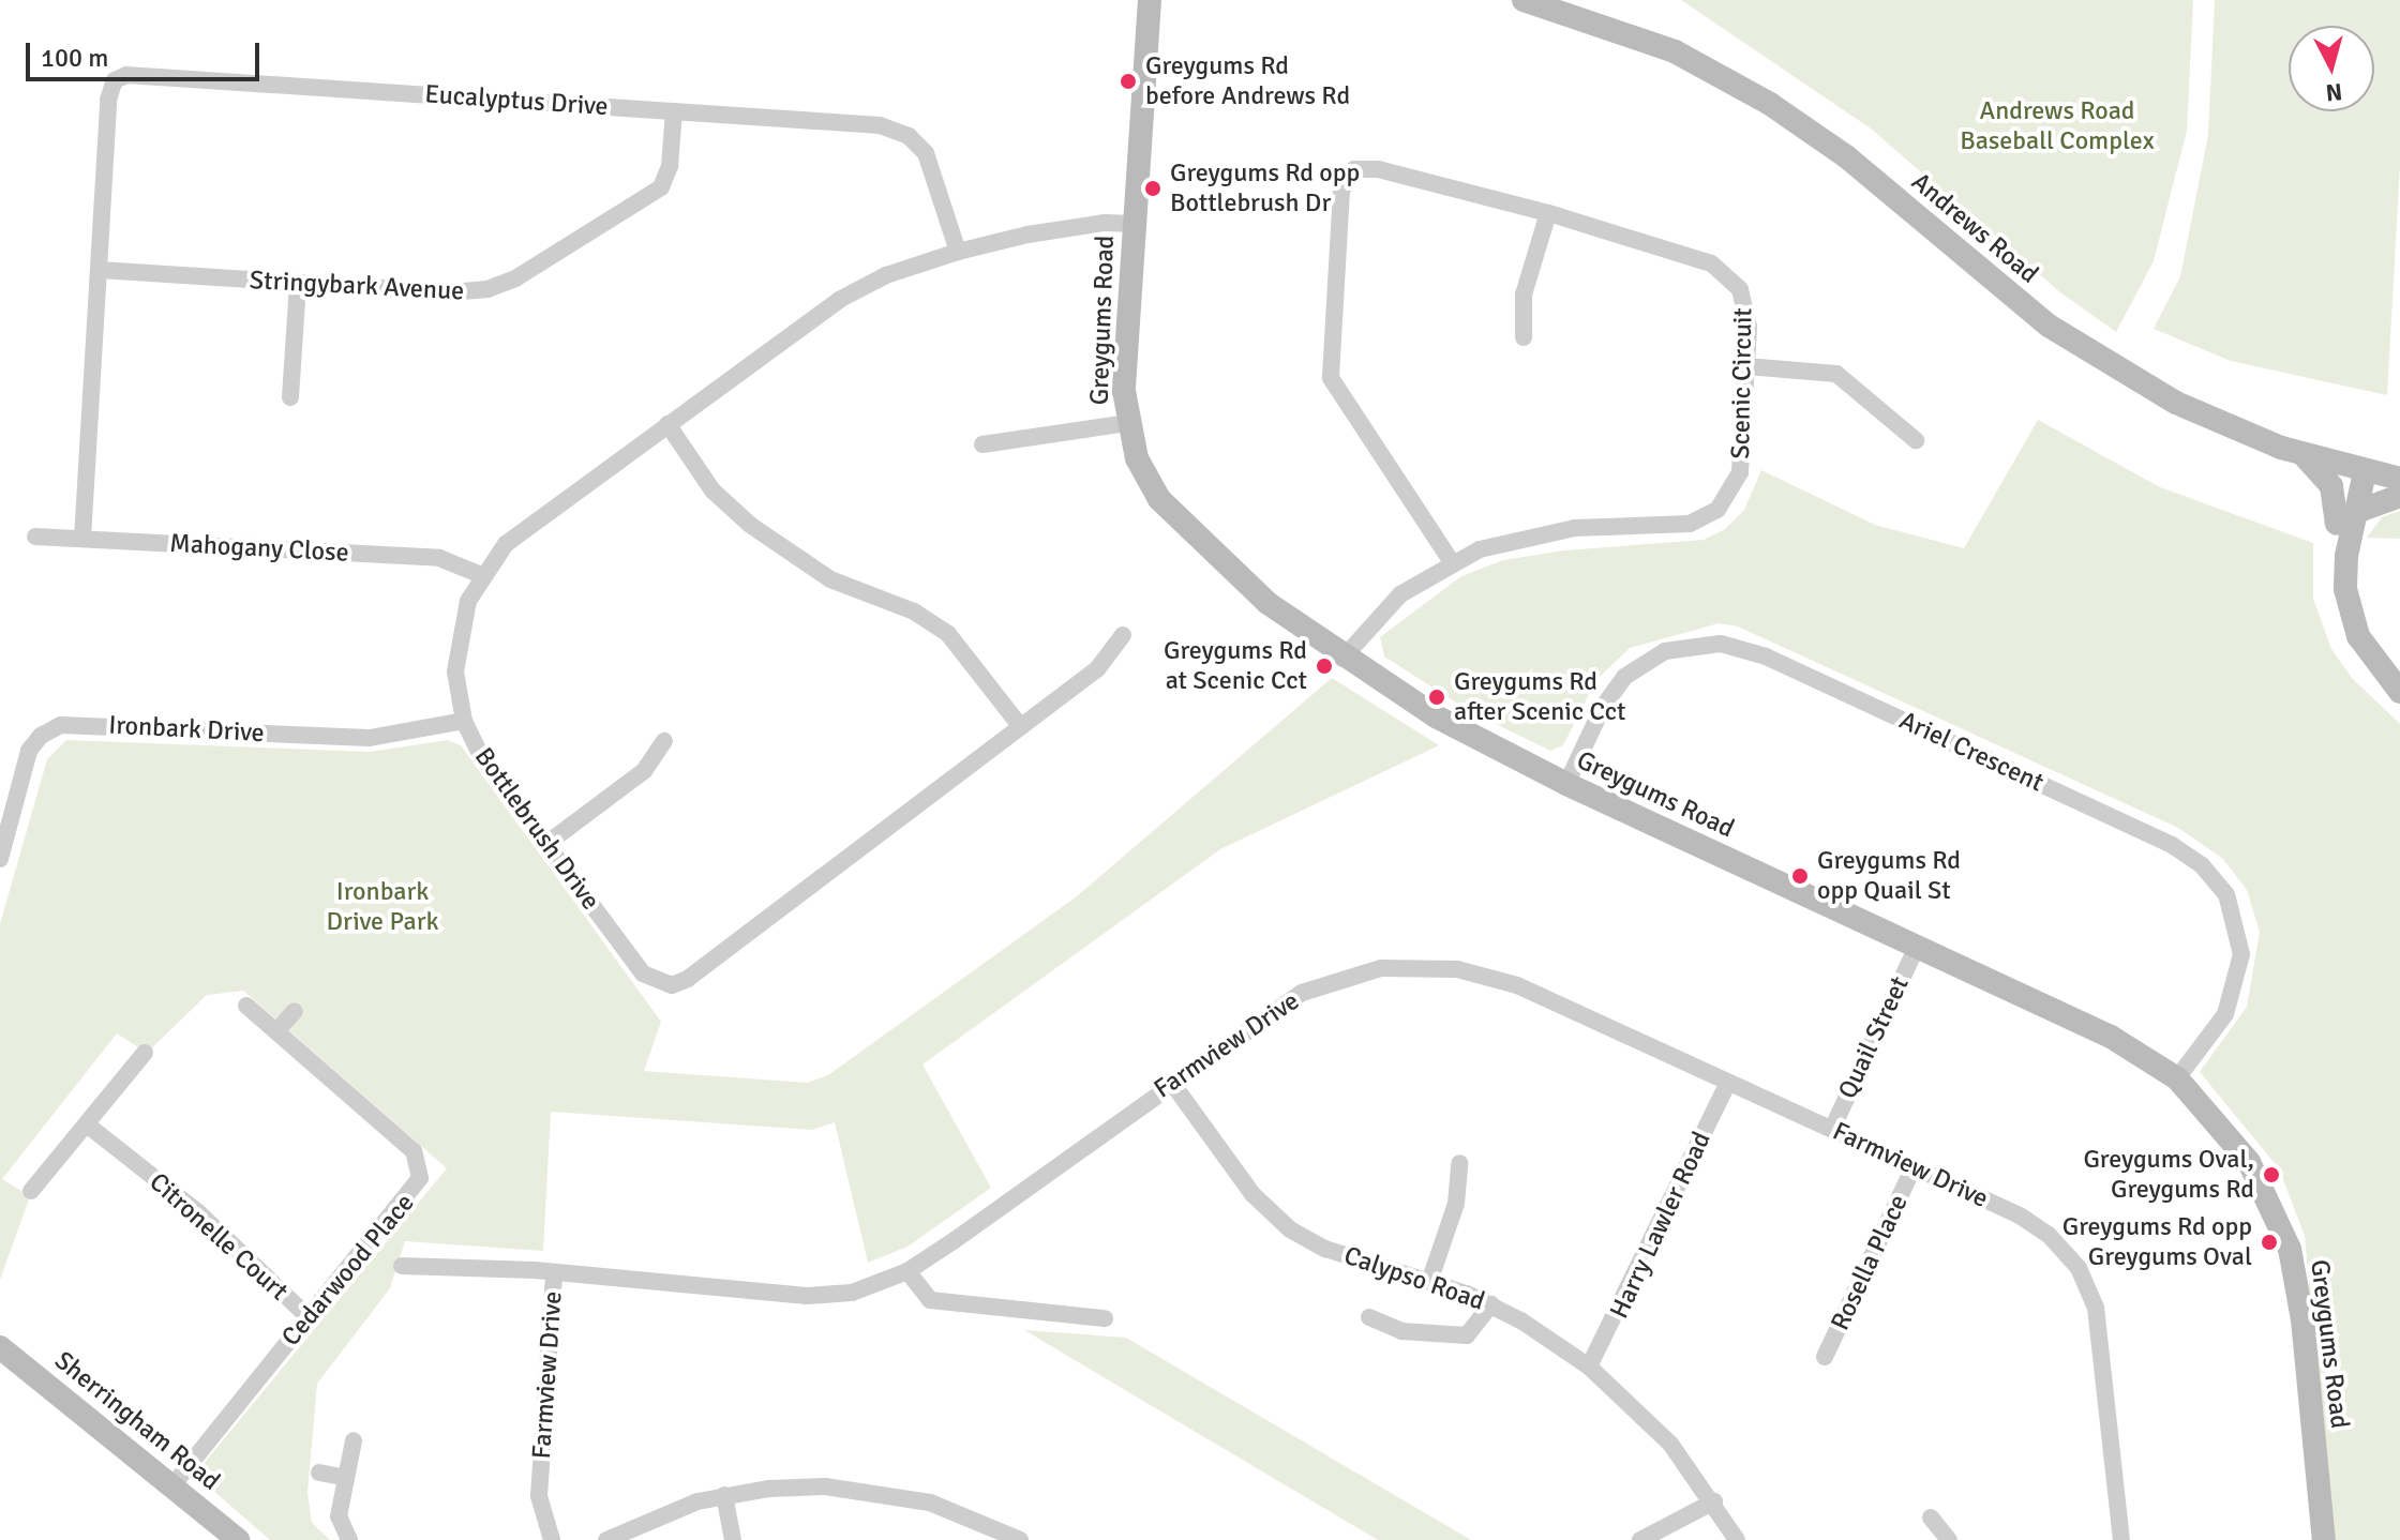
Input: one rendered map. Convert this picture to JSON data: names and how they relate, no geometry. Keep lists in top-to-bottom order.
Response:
{
  "streets": {
    "street": [
      "Eucalyptus Drive",
      "Andrews Road",
      "Stringybark Avenue",
      "Greygums Road",
      "Scenic Circuit",
      "Mahogany Close",
      "Ironbark Drive",
      "Ariel Crescent",
      "Bottlebrush Drive",
      "Quail Street",
      "Farmview Drive",
      "Harry Lawler Road",
      "Citronelle Court",
      "Rosella Place",
      "Cedarwood Place",
      "Calypso Road",
      "Sherringham Road"
    ]
  },
  "crossings": [
    ["Eucalyptus Drive", "Stringybark Avenue"],
    ["Eucalyptus Drive", "Mahogany Close"],
    ["Eucalyptus Drive", "Bottlebrush Drive"],
    ["Greygums Road", "Scenic Circuit"],
    ["Greygums Road", "Ariel Crescent"],
    ["Greygums Road", "Bottlebrush Drive"],
    ["Greygums Road", "Quail Street"],
    ["Mahogany Close", "Bottlebrush Drive"],
    ["Ironbark Drive", "Bottlebrush Drive"],
    ["Quail Street", "Farmview Drive"],
    ["Farmview Drive", "Harry Lawler Road"],
    ["Farmview Drive", "Rosella Place"],
    ["Farmview Drive", "Calypso Road"],
    ["Harry Lawler Road", "Calypso Road"],
    ["Citronelle Court", "Cedarwood Place"],
    ["Cedarwood Place", "Sherringham Road"]
  ],
  "parks": ["Andrews Road Baseball Complex", "Ironbark Drive Park"],
  "places": [
    "Greygums Rd before Andrews Rd",
    "Greygums Rd opp Bottlebrush Dr",
    "Greygums Rd at Scenic Cct",
    "Greygums Rd after Scenic Cct",
    "Greygums Rd opp Quail St",
    "Greygums Oval, Greygums Rd",
    "Greygums Rd opp Greygums Oval"
  ],
  "scale_bar": "100 m",
  "north": "bottom"
}
